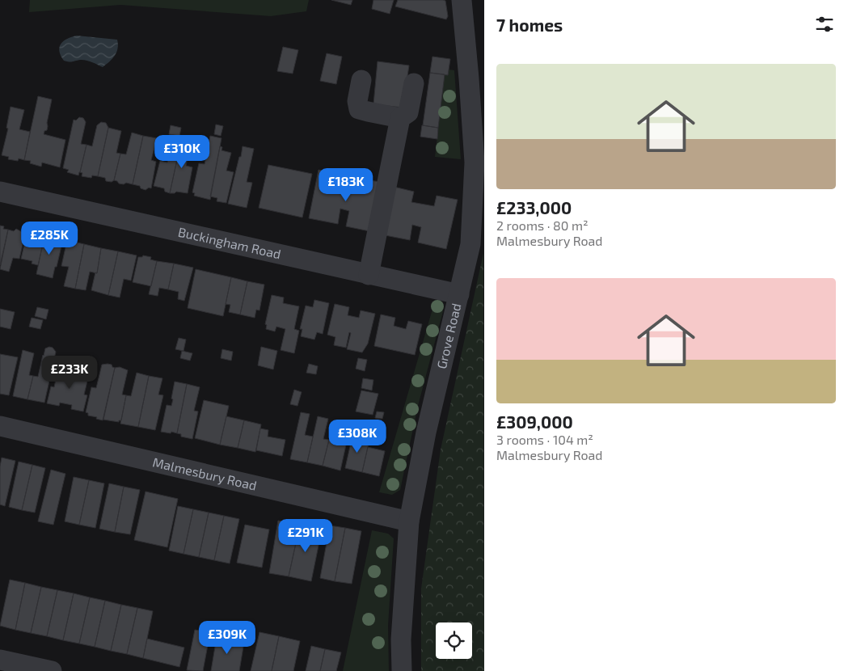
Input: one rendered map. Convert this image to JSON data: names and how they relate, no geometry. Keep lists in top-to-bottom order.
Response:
{
  "streets": {
    "street": ["Buckingham Road", "Grove Road", "Malmesbury Road"]
  },
  "crossings": [
    ["Buckingham Road", "Grove Road"],
    ["Grove Road", "Malmesbury Road"]
  ],
  "page": {
    "heading": "7 homes",
    "list": [
      {
        "name": "£233,000",
        "note": "2 rooms · 80 m² · Malmesbury Road"
      },
      {
        "name": "£309,000",
        "note": "3 rooms · 104 m² · Malmesbury Road"
      }
    ],
    "price": [
      "£310K",
      "£183K",
      "£285K",
      "£233K",
      "£308K",
      "£291K",
      "£309K"
    ]
  }
}
